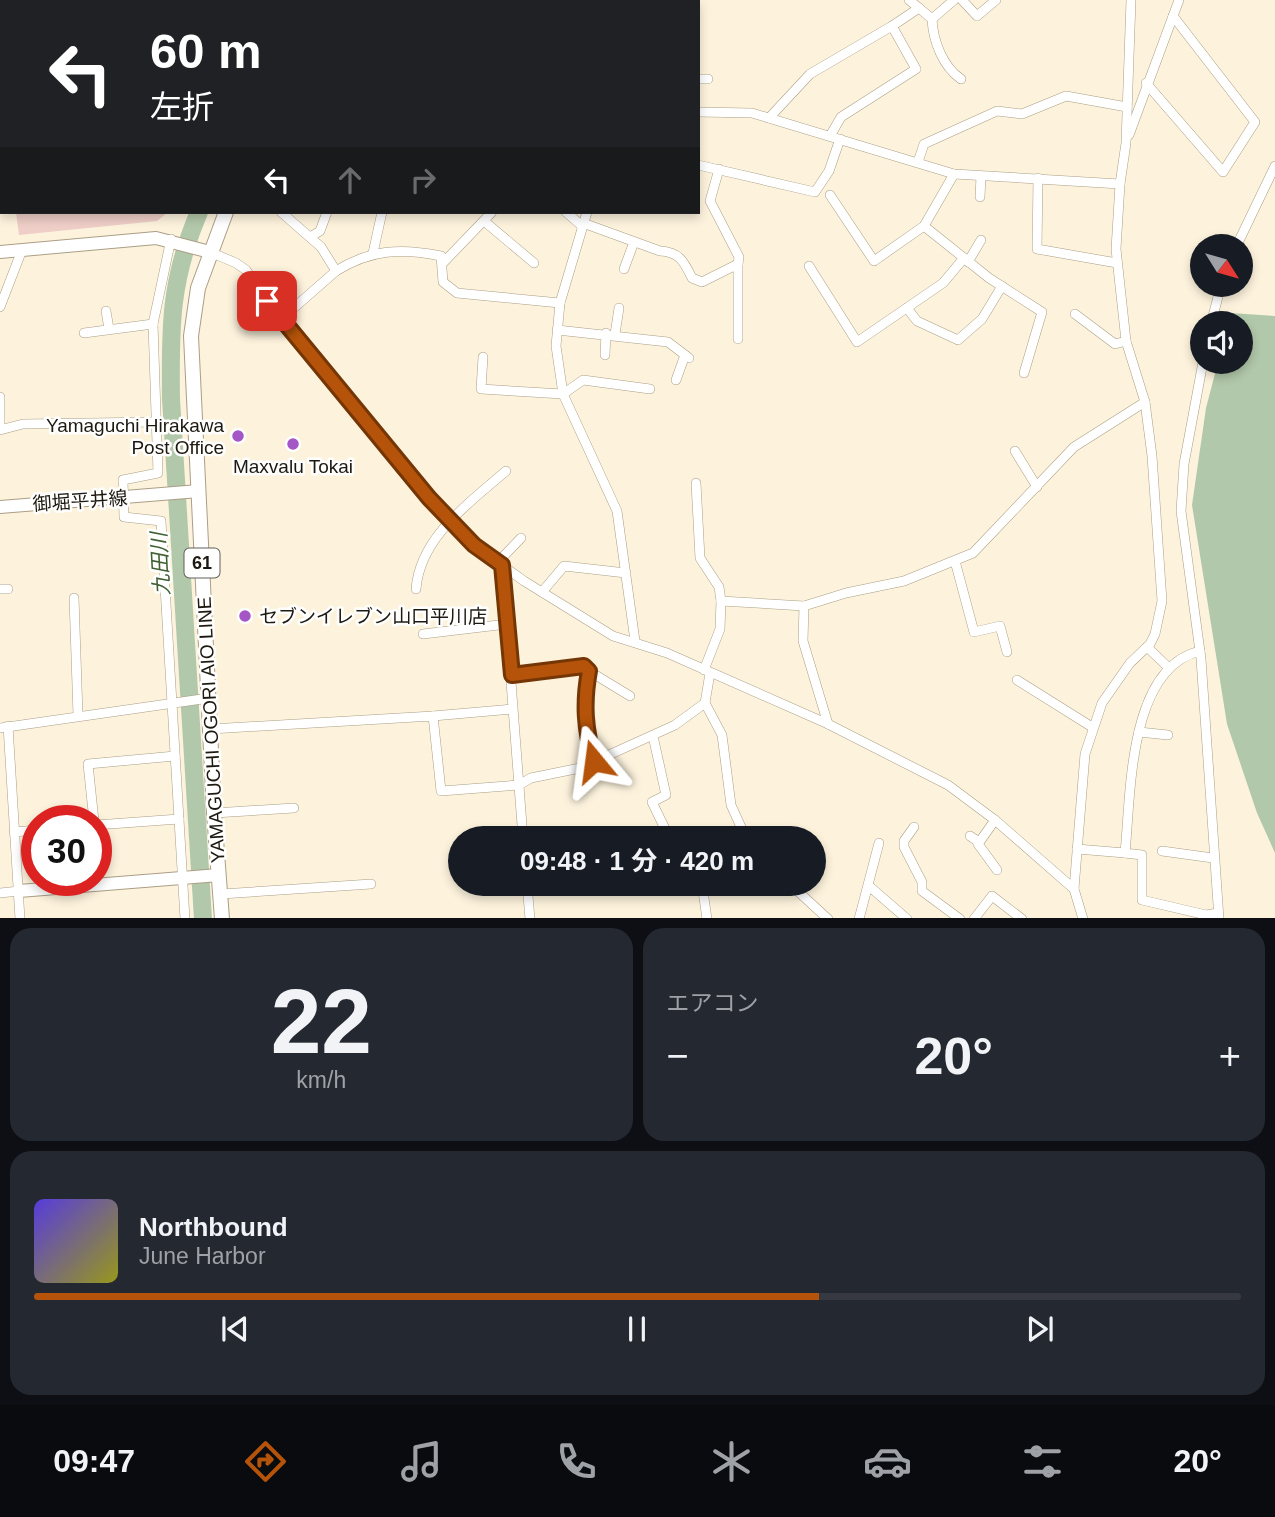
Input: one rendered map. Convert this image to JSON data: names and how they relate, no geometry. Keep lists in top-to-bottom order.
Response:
{
  "streets": {
    "main road": ["61", "YAMAGUCHI OGORI AIO LINE"],
    "street": ["御堀平井線"]
  },
  "crossings": [
    ["御堀平井線", "YAMAGUCHI OGORI AIO LINE"]
  ],
  "water": ["九田川"],
  "places": ["Yamaguchi Hirakawa Post Office", "Maxvalu Tokai", "セブンイレブン山口平川店"],
  "north": "bottom right",
  "page": {
    "turn": ["60 m", "左折"],
    "limit": "30",
    "trip": "09:48 · 1 分 · 420 m",
    "tile": [
      ["22", "km/h"],
      "エアコン"
    ],
    "heat": ["−", "20°", "+"],
    "song": ["Northbound", "June Harbor"],
    "tabs": ["09:47", "20°"]
  }
}
